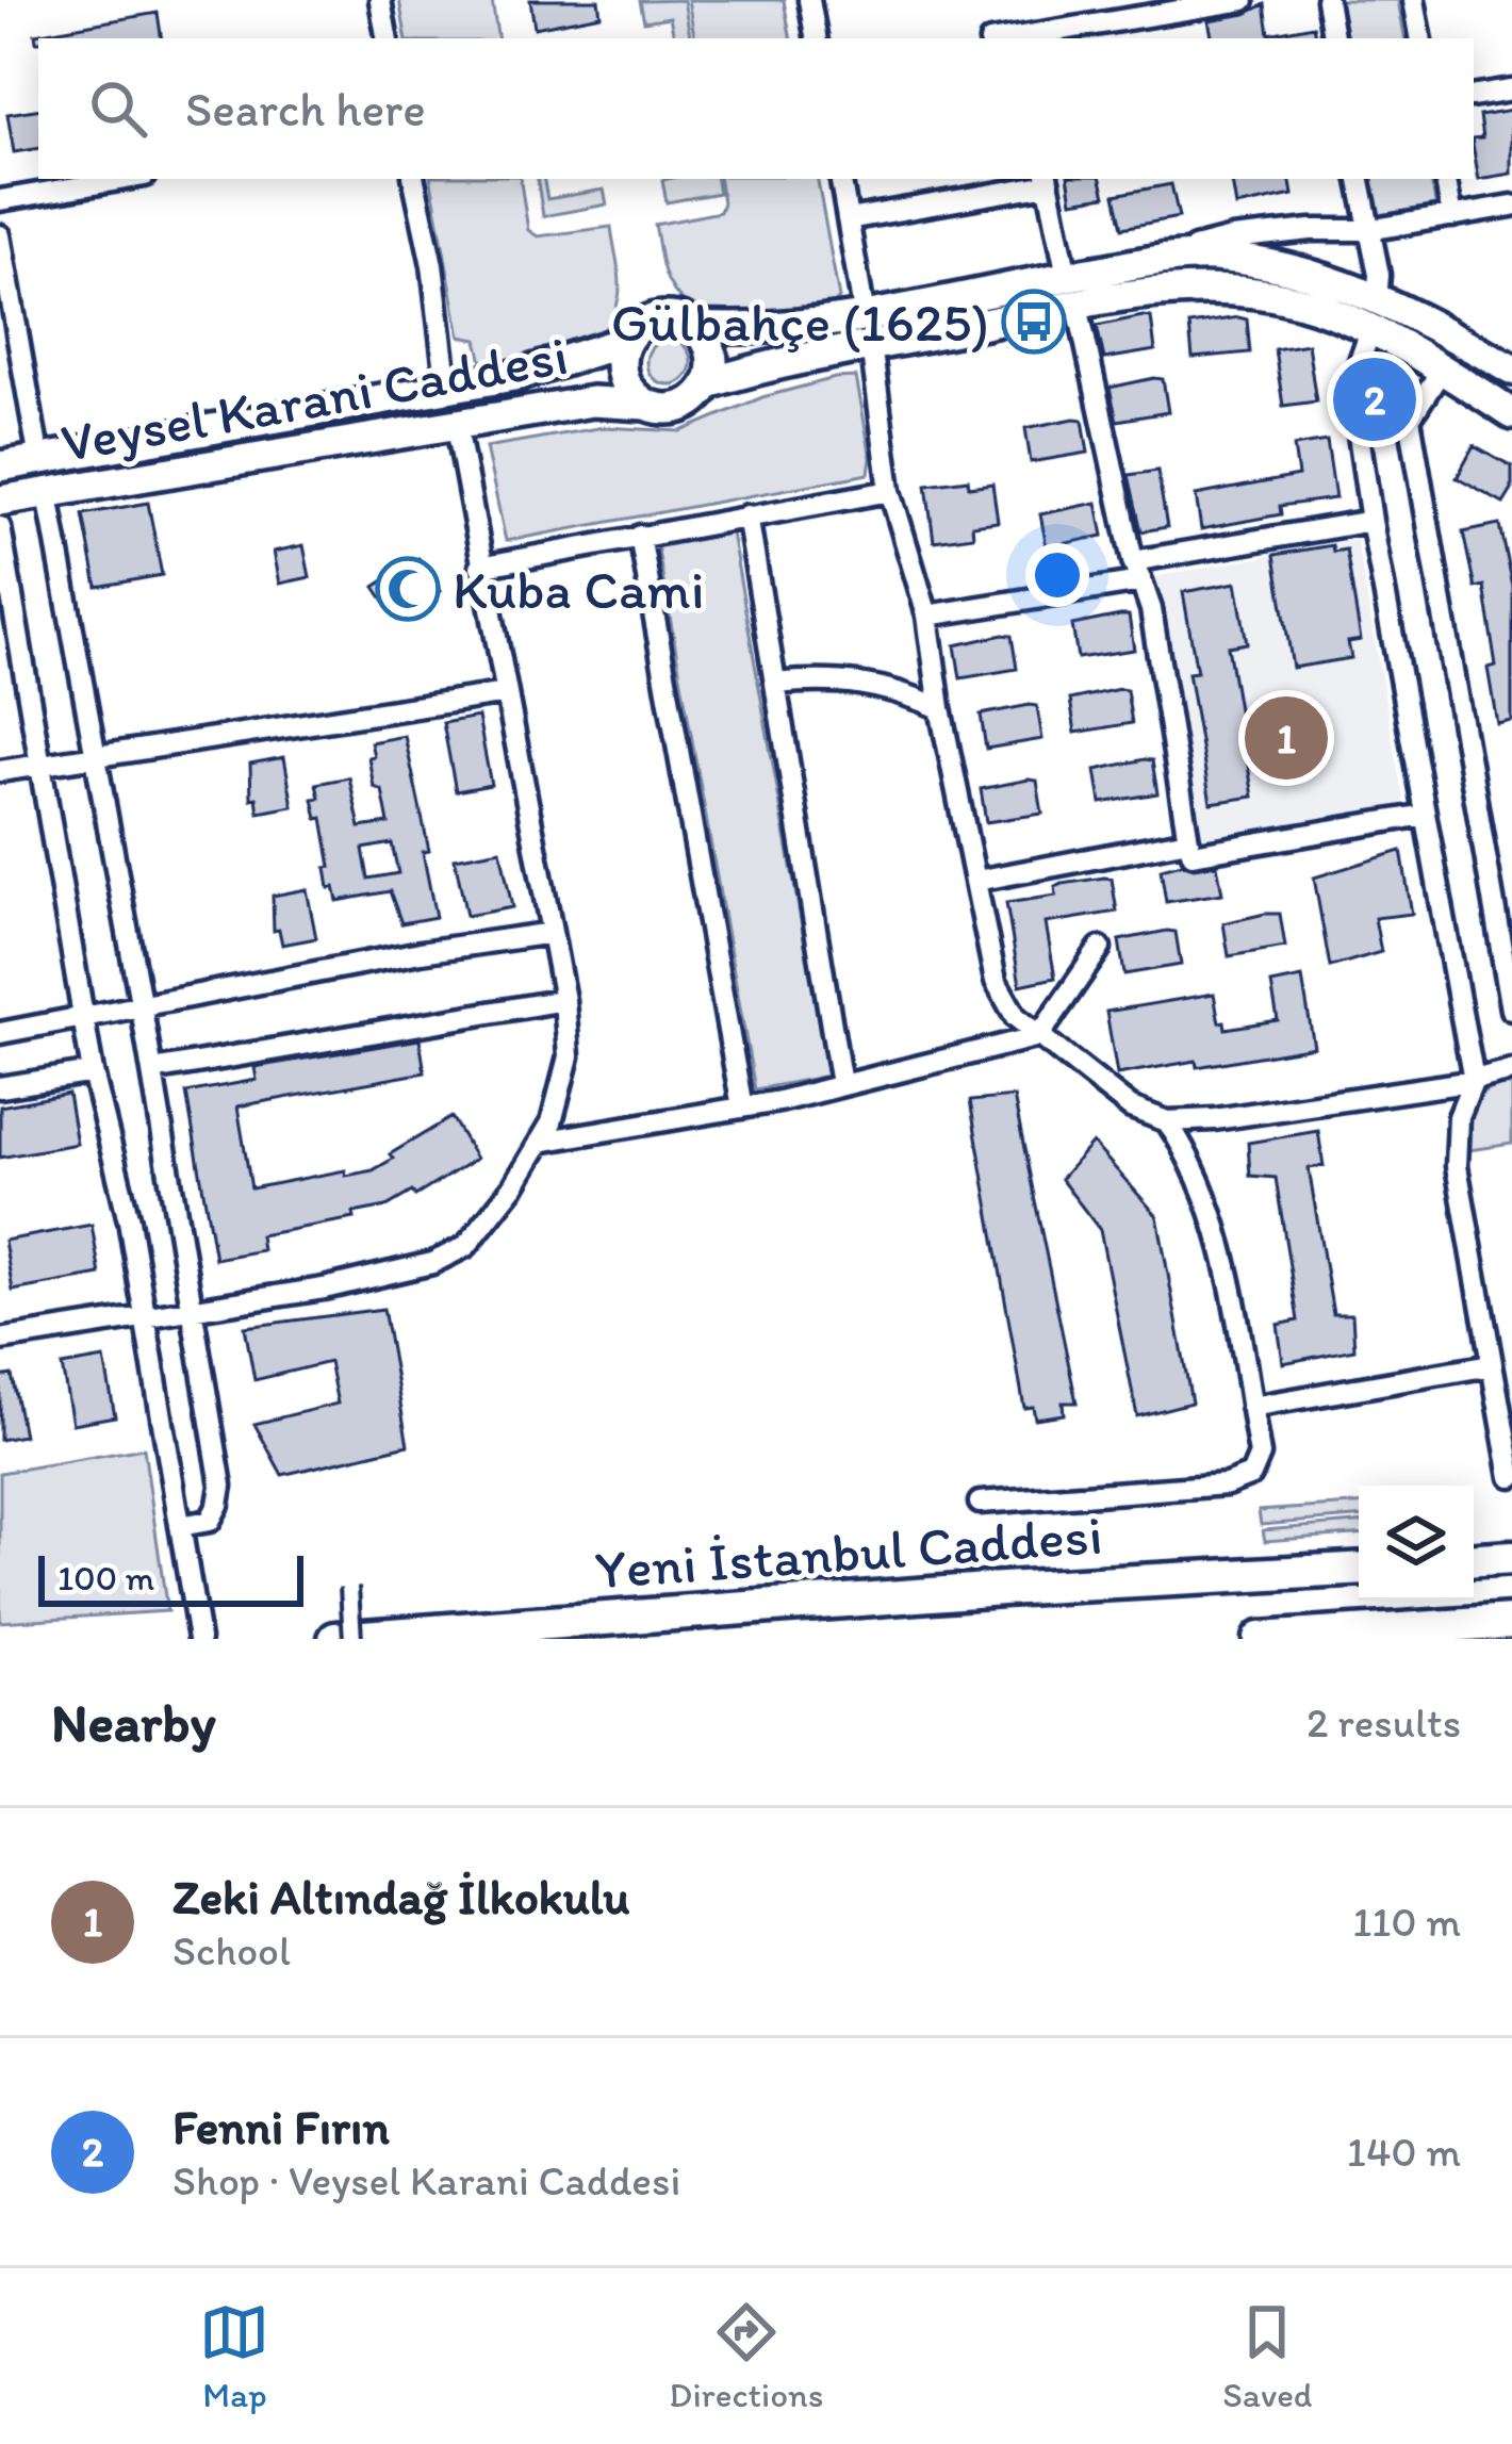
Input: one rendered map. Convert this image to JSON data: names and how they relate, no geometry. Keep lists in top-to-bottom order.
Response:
{
  "streets": {
    "highway": ["Yeni İstanbul Caddesi"],
    "main road": ["Veysel Karani Caddesi"]
  },
  "places": {
    "bus stop": ["Gülbahçe (1625)"],
    "mosque": ["Kuba Cami"]
  },
  "scale_bar": "100 m",
  "page": {
    "search": "Search here",
    "pins": ["2", "1"],
    "scale": "100 m",
    "heading": ["Nearby", "2 results"],
    "list": [
      {
        "mark": "1",
        "name": "Zeki Altındağ İlkokulu",
        "note": "School",
        "value": "110 m"
      },
      {
        "mark": "2",
        "name": "Fenni Fırın",
        "note": "Shop · Veysel Karani Caddesi",
        "value": "140 m"
      }
    ],
    "nav": ["Map", "Directions", "Saved"]
  }
}
